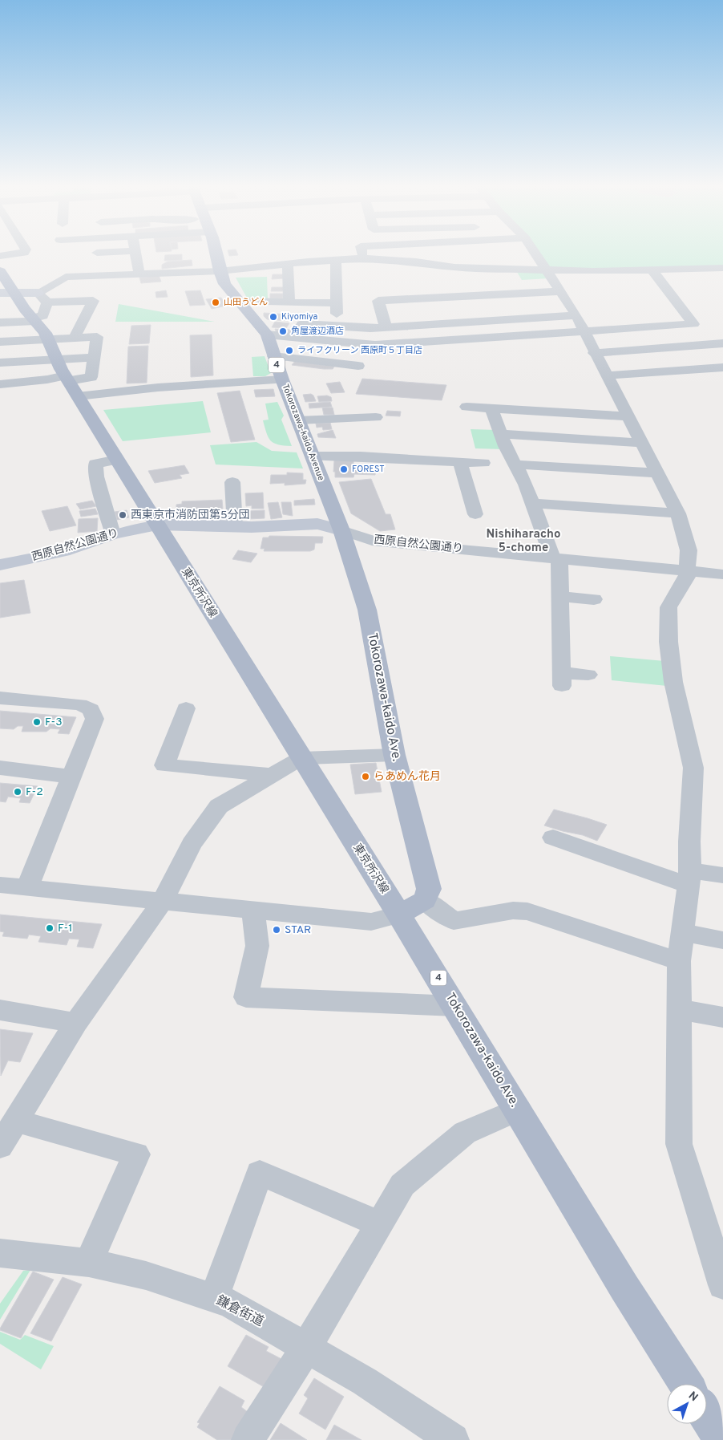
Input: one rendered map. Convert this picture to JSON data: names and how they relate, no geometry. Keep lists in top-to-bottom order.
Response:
{
  "streets": {
    "main road": [
      "4",
      "Tokorozawa-kaido Avenue",
      "東京所沢線",
      "Tokorozawa-kaido Ave."
    ],
    "street": ["西原自然公園通り", "鎌倉街道"]
  },
  "crossings": [
    ["Tokorozawa-kaido Avenue", "西原自然公園通り"],
    ["Tokorozawa-kaido Avenue", "Tokorozawa-kaido Ave."],
    ["西原自然公園通り", "東京所沢線"],
    ["西原自然公園通り", "Tokorozawa-kaido Ave."],
    ["東京所沢線", "Tokorozawa-kaido Ave."]
  ],
  "districts": ["Nishiharacho 5-chome"],
  "places": [
    "山田うどん",
    "Kiyomiya",
    "角屋渡辺酒店",
    "ライフクリーン 西原町５丁目店",
    "FOREST",
    "西東京市消防団第5分団",
    "F-3",
    "らあめん花月",
    "F-2",
    "F-1",
    "STAR"
  ],
  "north": "top right"
}
